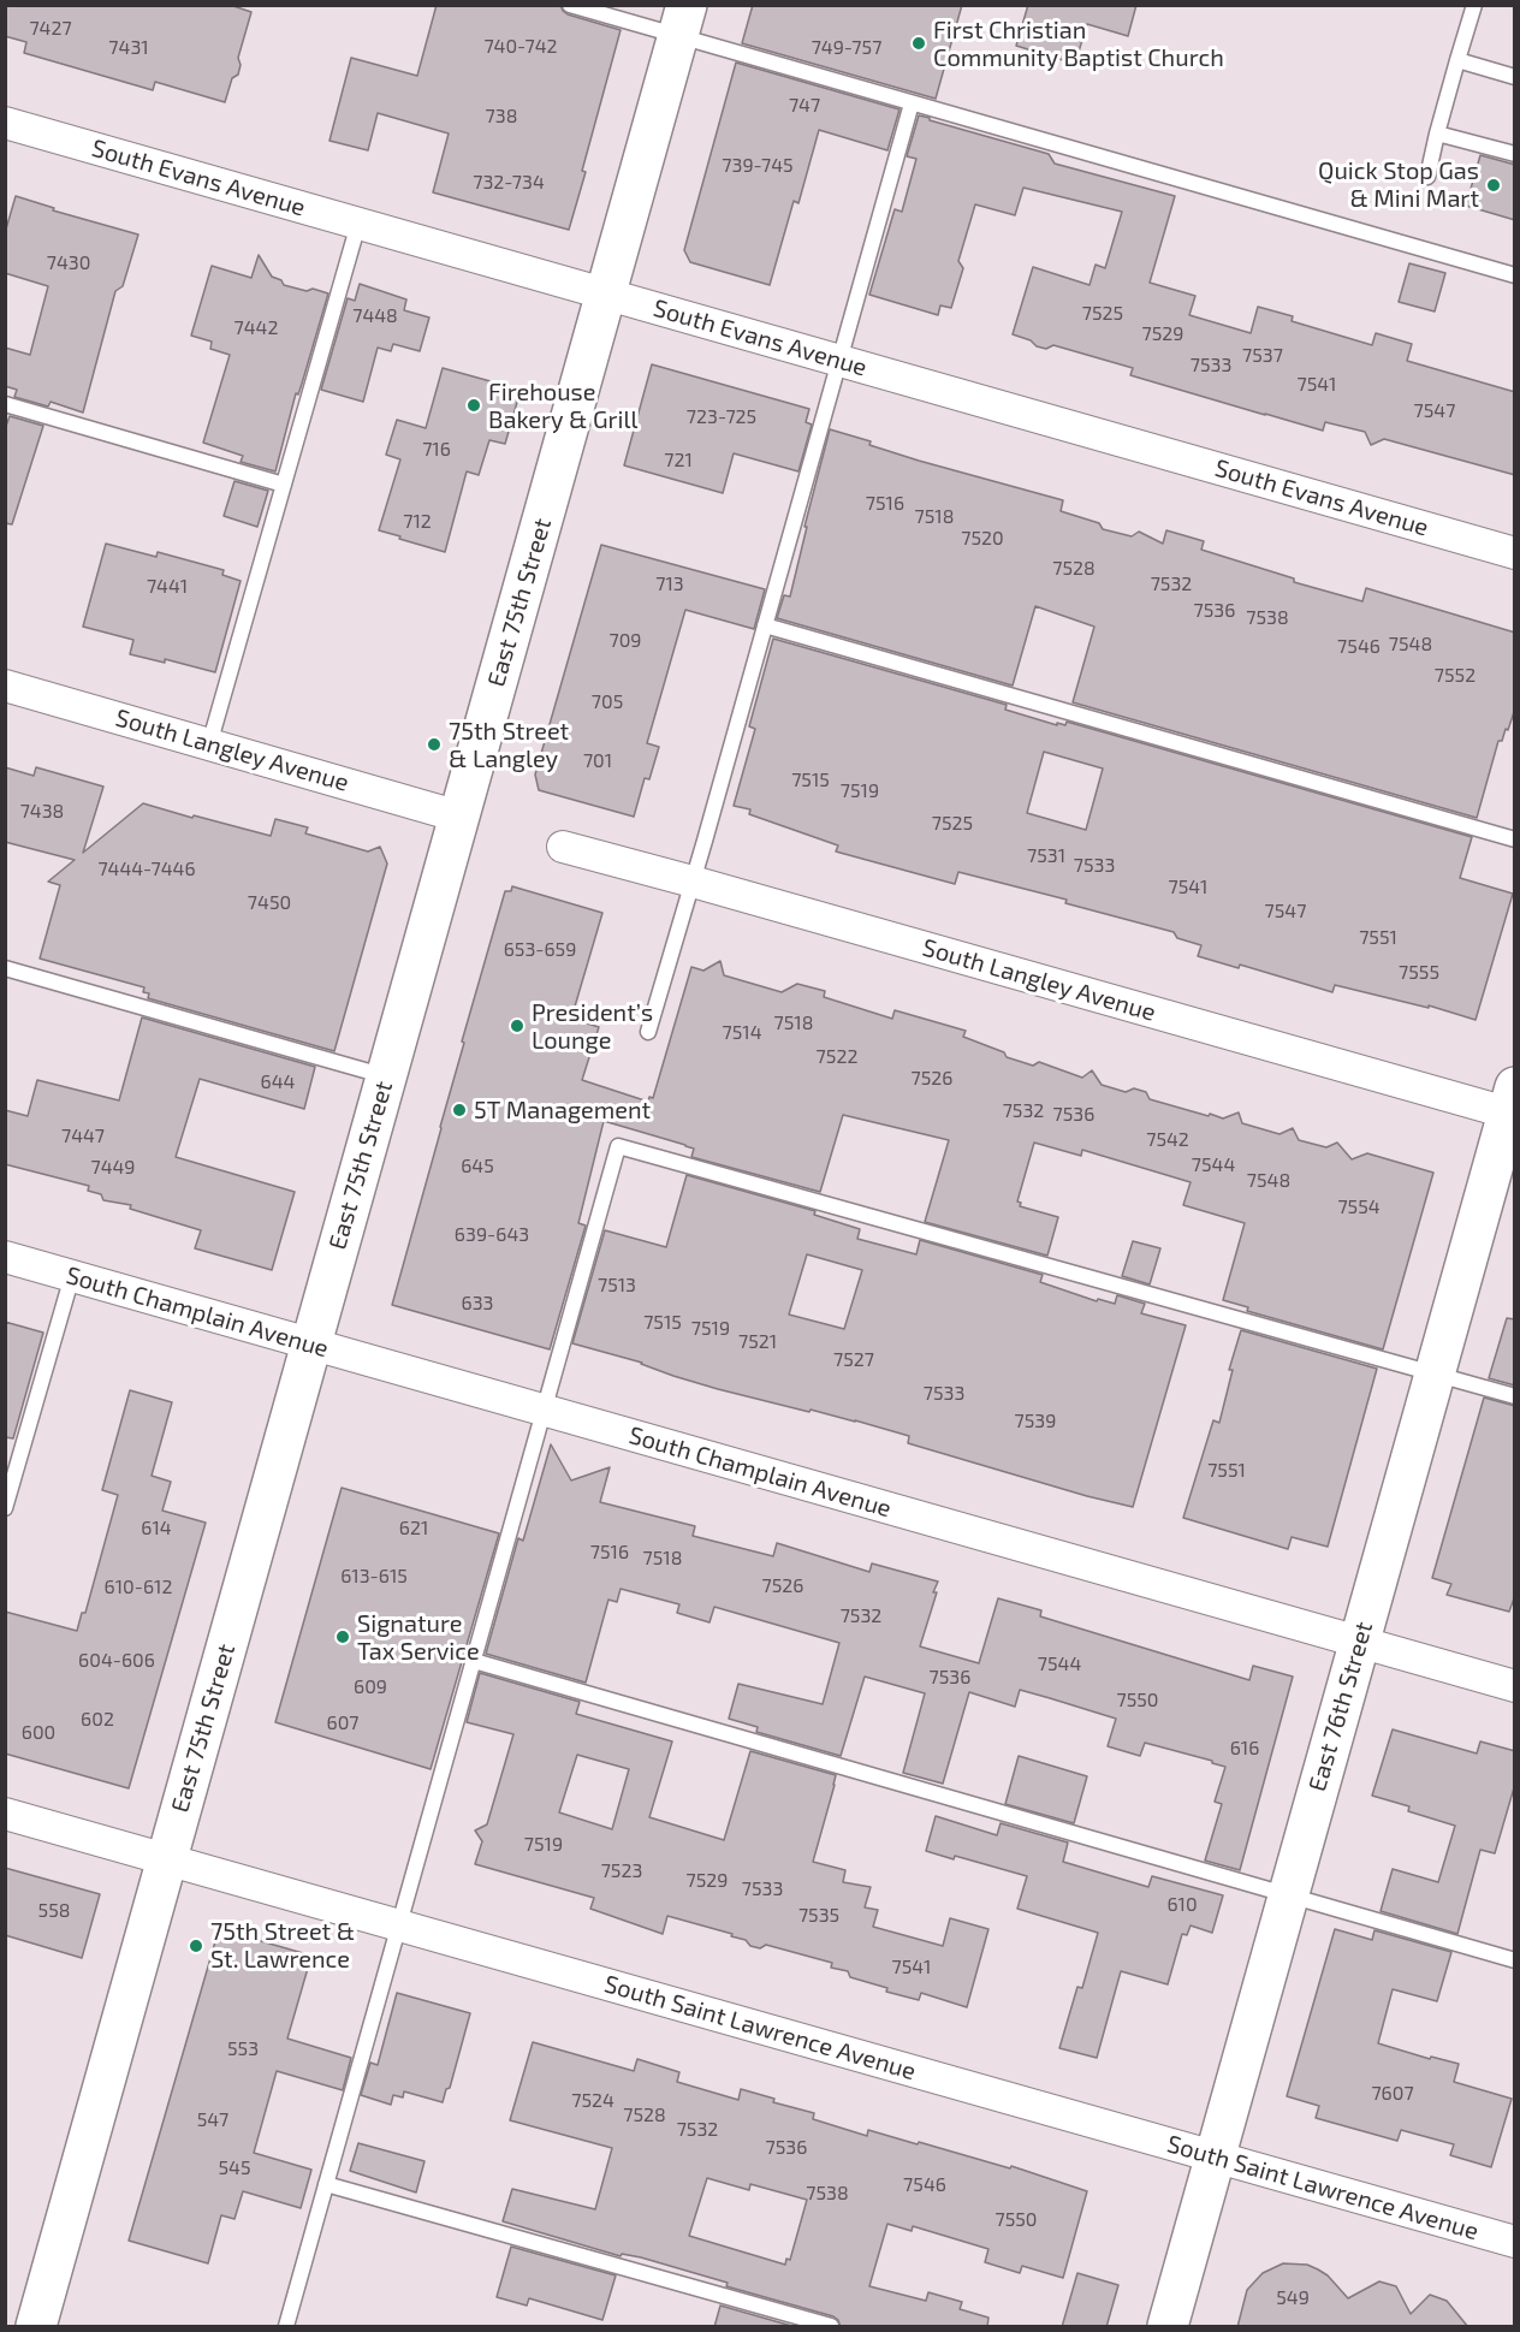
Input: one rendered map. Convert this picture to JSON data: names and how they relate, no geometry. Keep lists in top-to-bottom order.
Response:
{
  "streets": {
    "street": [
      "South Evans Avenue",
      "East 75th Street",
      "South Langley Avenue",
      "South Champlain Avenue",
      "East 76th Street",
      "South Saint Lawrence Avenue"
    ]
  },
  "crossings": [
    ["South Evans Avenue", "East 75th Street"],
    ["East 75th Street", "South Langley Avenue"],
    ["East 75th Street", "South Champlain Avenue"],
    ["East 75th Street", "South Saint Lawrence Avenue"],
    ["South Langley Avenue", "East 76th Street"],
    ["South Champlain Avenue", "East 76th Street"],
    ["East 76th Street", "South Saint Lawrence Avenue"]
  ],
  "places": [
    "First Christian Community Baptist Church",
    "Quick Stop Gas & Mini Mart",
    "Firehouse Bakery & Grill",
    "75th Street & Langley",
    "President’s Lounge",
    "5T Management",
    "Signature Tax Service",
    "75th Street & St. Lawrence"
  ],
  "house_numbers": [
    "7427",
    "740-742",
    "7431",
    "749-757",
    "747",
    "738",
    "739-745",
    "732-734",
    "7430",
    "7525",
    "7448",
    "7442",
    "7529",
    "7537",
    "7533",
    "7541",
    "7547",
    "723-725",
    "716",
    "721",
    "7516",
    "7518",
    "712",
    "7520",
    "7528",
    "713",
    "7532",
    "7441",
    "7536",
    "7538",
    "709",
    "7548",
    "7546",
    "7552",
    "705",
    "701",
    "7515",
    "7519",
    "7438",
    "7525",
    "7531",
    "7533",
    "7444-7446",
    "7541",
    "7450",
    "7547",
    "7551",
    "653-659",
    "7555",
    "7518",
    "7514",
    "7522",
    "7526",
    "644",
    "7532",
    "7536",
    "7447",
    "7542",
    "7544",
    "645",
    "7449",
    "7548",
    "7554",
    "639-643",
    "7513",
    "633",
    "7515",
    "7519",
    "7521",
    "7527",
    "7533",
    "7539",
    "7551",
    "614",
    "621",
    "7516",
    "7518",
    "613-615",
    "7526",
    "610-612",
    "7532",
    "604-606",
    "7544",
    "7536",
    "609",
    "7550",
    "602",
    "607",
    "600",
    "616",
    "7519",
    "7523",
    "7529",
    "7533",
    "610",
    "558",
    "7535",
    "7541",
    "553",
    "7607",
    "7524",
    "7528",
    "547",
    "7532",
    "7536",
    "545",
    "7546",
    "7538",
    "7550",
    "549"
  ]
}
